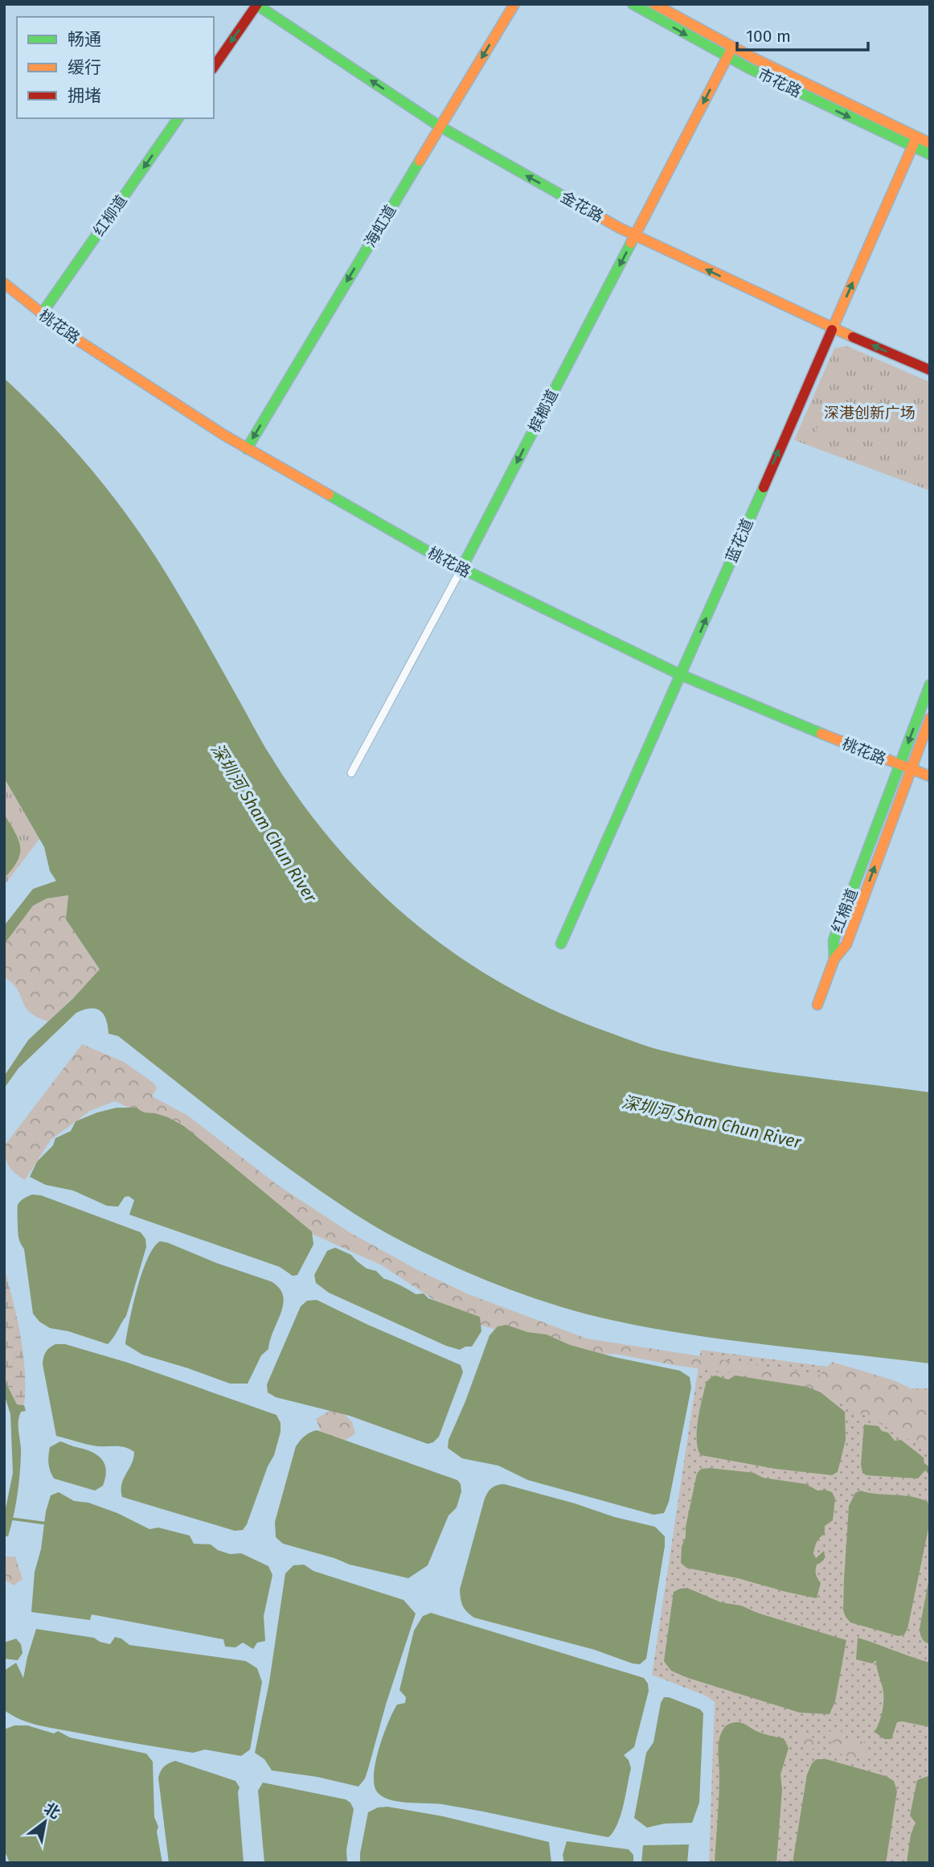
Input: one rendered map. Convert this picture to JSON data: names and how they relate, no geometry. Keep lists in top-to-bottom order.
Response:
{
  "streets": {
    "street": [
      "市花路",
      "金花路",
      "红柳道",
      "海虹道",
      "桃花路",
      "槟榔道",
      "蓝花道",
      "红棉道"
    ]
  },
  "crossings": [
    ["市花路", "槟榔道"],
    ["市花路", "蓝花道"],
    ["金花路", "海虹道"],
    ["金花路", "槟榔道"],
    ["金花路", "蓝花道"],
    ["红柳道", "桃花路"],
    ["海虹道", "桃花路"],
    ["桃花路", "槟榔道"],
    ["桃花路", "蓝花道"],
    ["桃花路", "红棉道"]
  ],
  "one_way": [
    "金花路",
    "红柳道",
    "海虹道",
    "槟榔道",
    "蓝花道"
  ],
  "water": ["深圳河 Sham Chun River"],
  "parks": ["深港创新广场"],
  "legend": ["畅通", "缓行", "拥堵"],
  "scale_bar": "100 m",
  "north": "top right"
}
